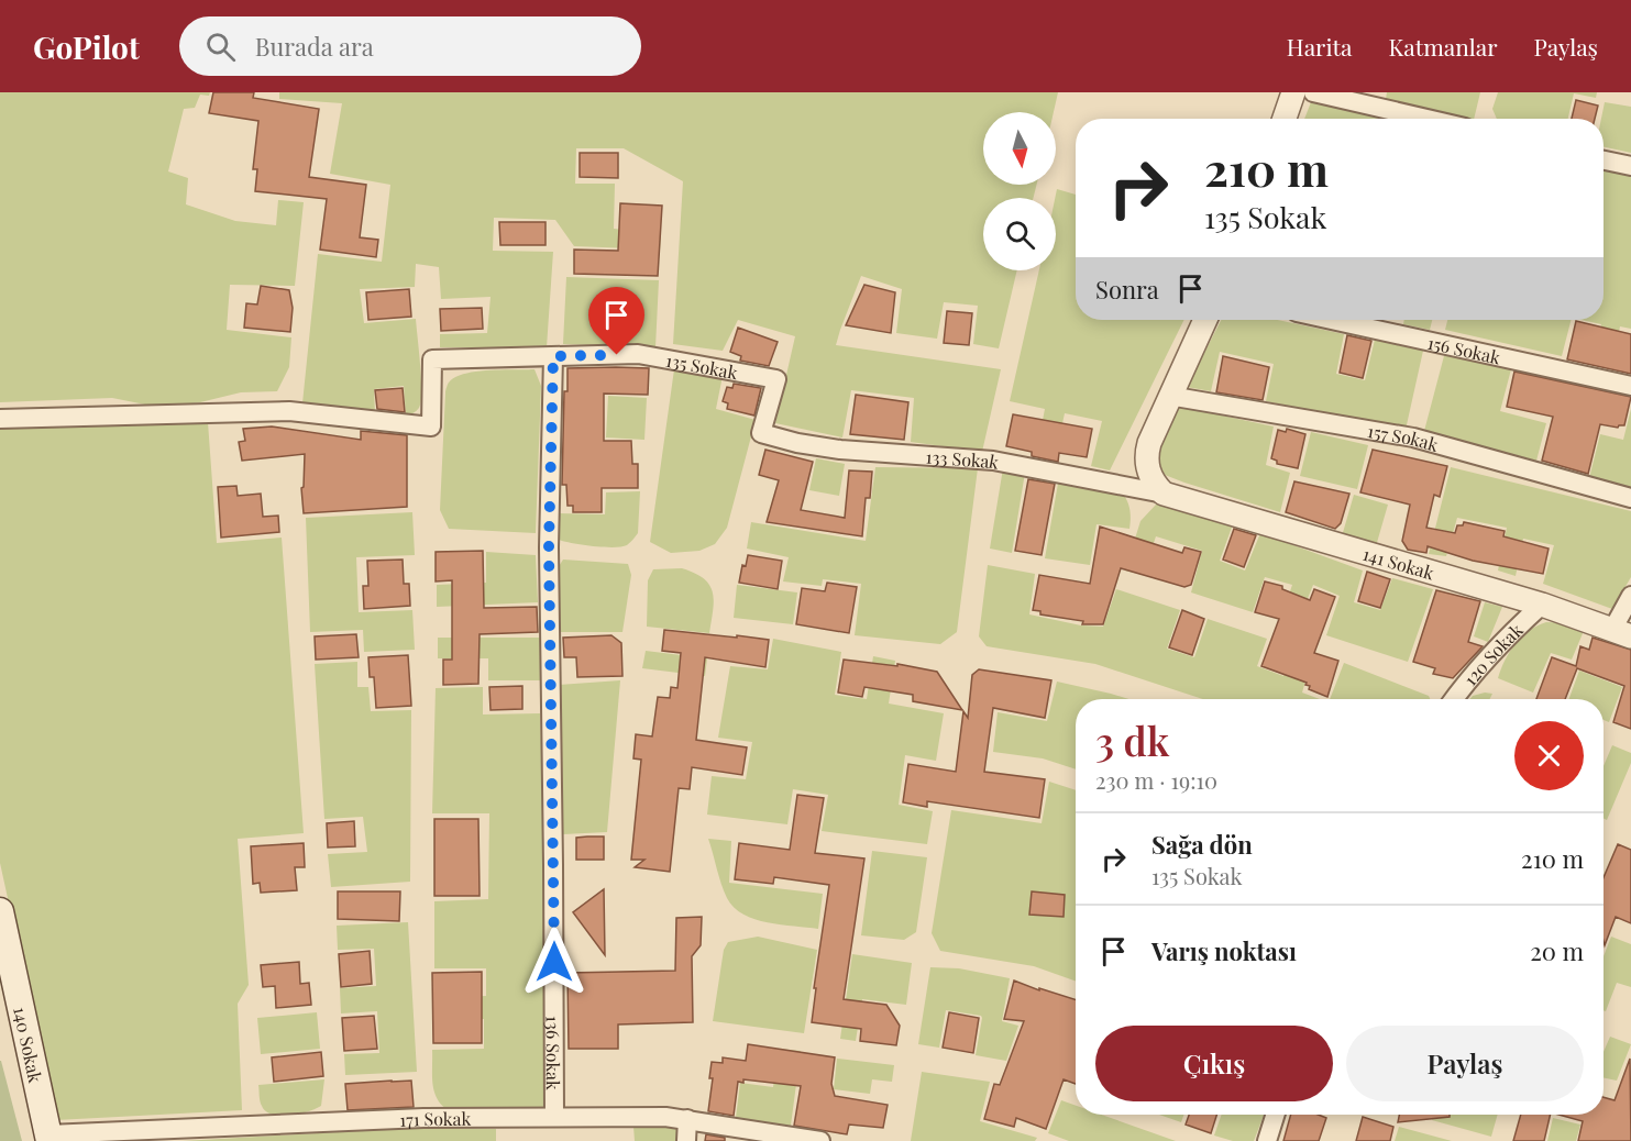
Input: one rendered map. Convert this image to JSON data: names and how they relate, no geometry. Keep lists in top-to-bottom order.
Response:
{
  "streets": {
    "main road": ["140 Sokak"],
    "street": [
      "156 Sokak",
      "135 Sokak",
      "157 Sokak",
      "133 Sokak",
      "141 Sokak",
      "120 Sokak",
      "136 Sokak",
      "171 Sokak"
    ]
  },
  "crossings": [
    ["135 Sokak", "133 Sokak"],
    ["135 Sokak", "136 Sokak"],
    ["133 Sokak", "141 Sokak"],
    ["141 Sokak", "120 Sokak"],
    ["140 Sokak", "171 Sokak"],
    ["136 Sokak", "171 Sokak"]
  ],
  "north": "bottom",
  "page": {
    "header": "GoPilot",
    "search": "Burada ara",
    "nav": ["Harita", "Katmanlar", "Paylaş"],
    "turn": ["210 m", "135 Sokak"],
    "then": "Sonra",
    "heading": ["3 dk", "230 m · 19:10"],
    "list": [
      {
        "name": "Sağa dön",
        "note": "135 Sokak",
        "value": "210 m"
      },
      {
        "name": "Varış noktası",
        "value": "20 m"
      }
    ],
    "buttons": ["Çıkış", "Paylaş"]
  }
}
